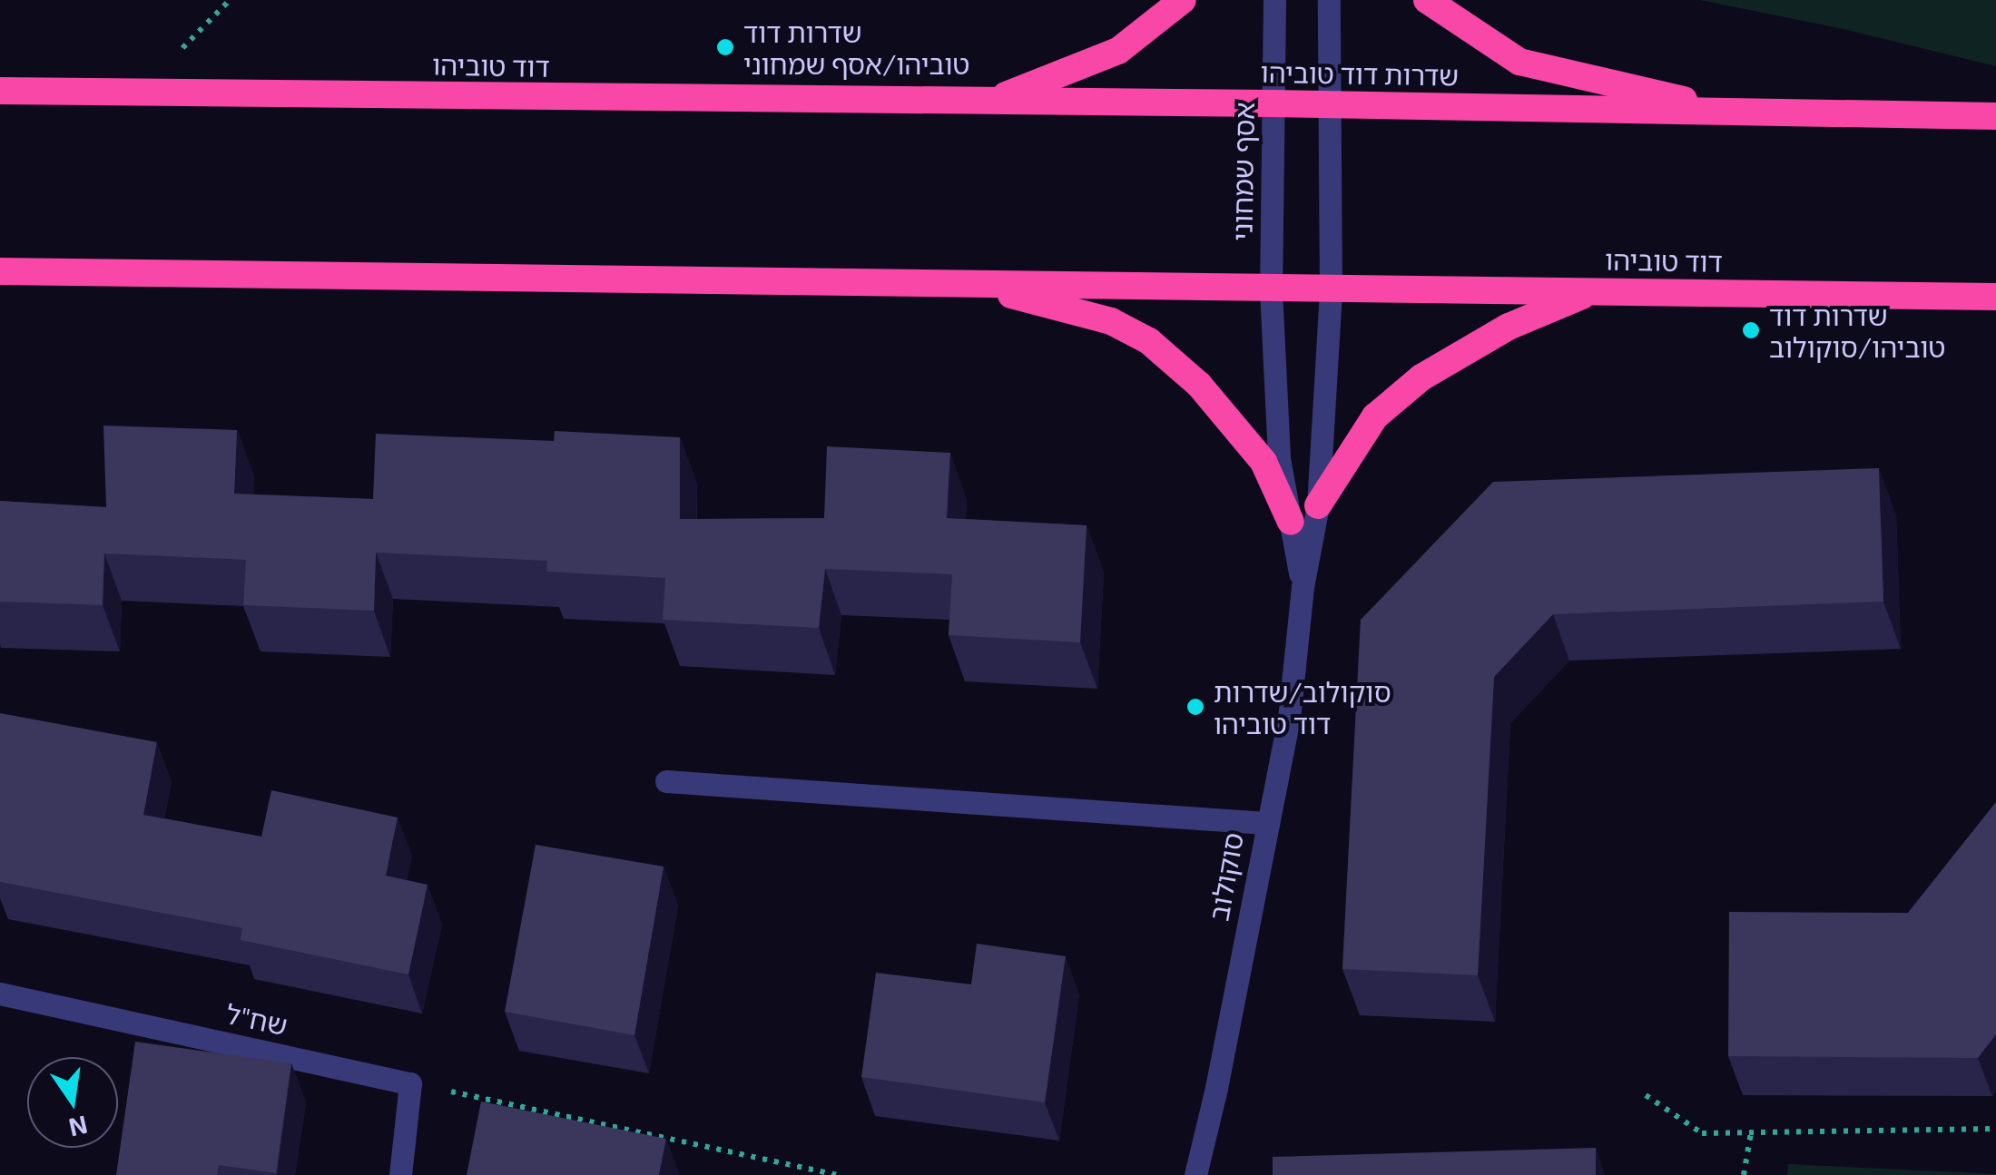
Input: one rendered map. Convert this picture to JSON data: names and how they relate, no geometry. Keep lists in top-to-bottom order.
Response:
{
  "streets": {
    "highway": ["דוד טוביהו", "שדרות דוד טוביהו"],
    "street": ["אסף שמחוני", "סוקולוב", "שח\"ל"]
  },
  "crossings": [
    ["דוד טוביהו", "שדרות דוד טוביהו"],
    ["דוד טוביהו", "סוקולוב"],
    ["שדרות דוד טוביהו", "אסף שמחוני"],
    ["שדרות דוד טוביהו", "סוקולוב"],
    ["אסף שמחוני", "סוקולוב"]
  ],
  "places": ["שדרות דוד טוביהו/אסף שמחוני", "שדרות דוד טוביהו/סוקולוב", "סוקולוב/שדרות דוד טוביהו"],
  "north": "bottom"
}
